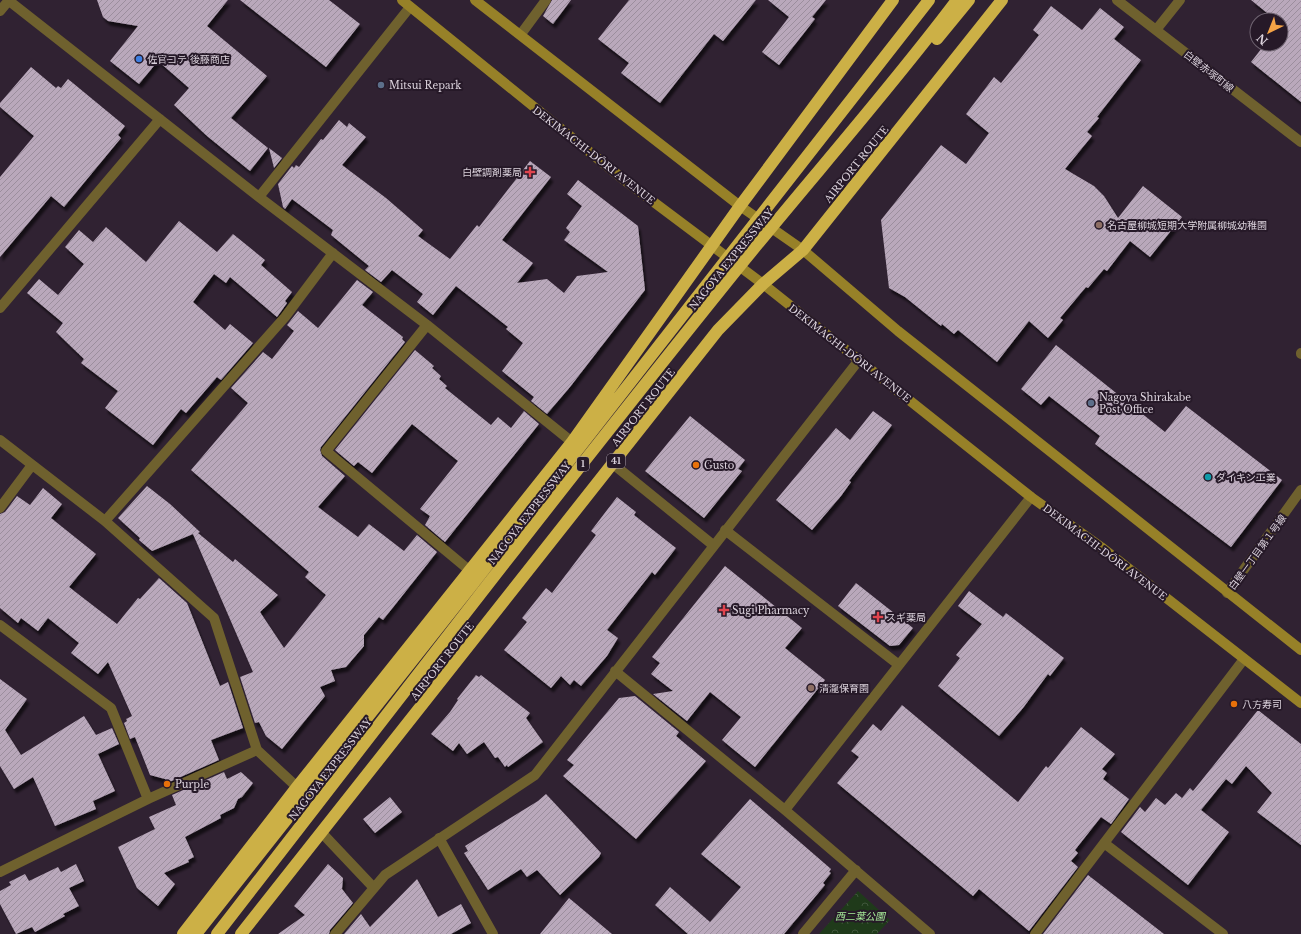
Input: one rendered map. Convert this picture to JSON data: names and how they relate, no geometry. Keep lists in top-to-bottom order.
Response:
{
  "streets": {
    "highway": [
      "AIRPORT ROUTE",
      "NAGOYA EXPRESSWAY",
      "41",
      "1"
    ],
    "main road": ["DEKIMACHI-DŌRI AVENUE"],
    "street": ["白壁赤塚町線", "白壁一丁目第１号線"]
  },
  "crossings": [
    ["DEKIMACHI-DŌRI AVENUE", "AIRPORT ROUTE"]
  ],
  "parks": ["西二葉公園"],
  "places": {
    "other": [
      "佐官コテ 後藤商店",
      "Mitsui Repark",
      "名古屋柳城短期大学附属柳城幼稚園",
      "Nagoya Shirakabe Post Office",
      "Gusto",
      "ダイキン工業",
      "清瀧保育園",
      "八方寿司",
      "Purple"
    ],
    "health": ["白壁調剤薬局", "Sugi Pharmacy", "スギ薬局"]
  },
  "north": "bottom left"
}
